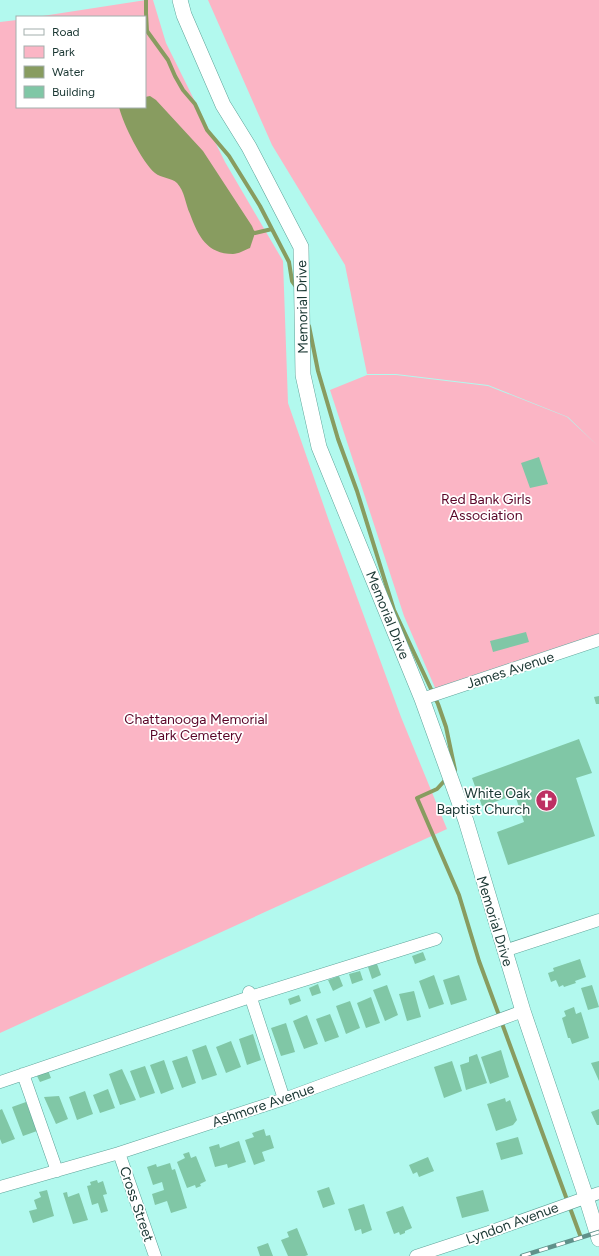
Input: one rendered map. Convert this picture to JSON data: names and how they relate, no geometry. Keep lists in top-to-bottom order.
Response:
{
  "streets": {
    "street": [
      "Memorial Drive",
      "James Avenue",
      "Ashmore Avenue",
      "Cross Street",
      "Lyndon Avenue"
    ]
  },
  "crossings": [
    ["Memorial Drive", "James Avenue"],
    ["Memorial Drive", "Ashmore Avenue"],
    ["Memorial Drive", "Lyndon Avenue"],
    ["Ashmore Avenue", "Cross Street"]
  ],
  "parks": ["Red Bank Girls Association", "Chattanooga Memorial Park Cemetery"],
  "places": {
    "church": ["White Oak Baptist Church"]
  },
  "legend": [
    "Road",
    "Park",
    "Water",
    "Building"
  ]
}
